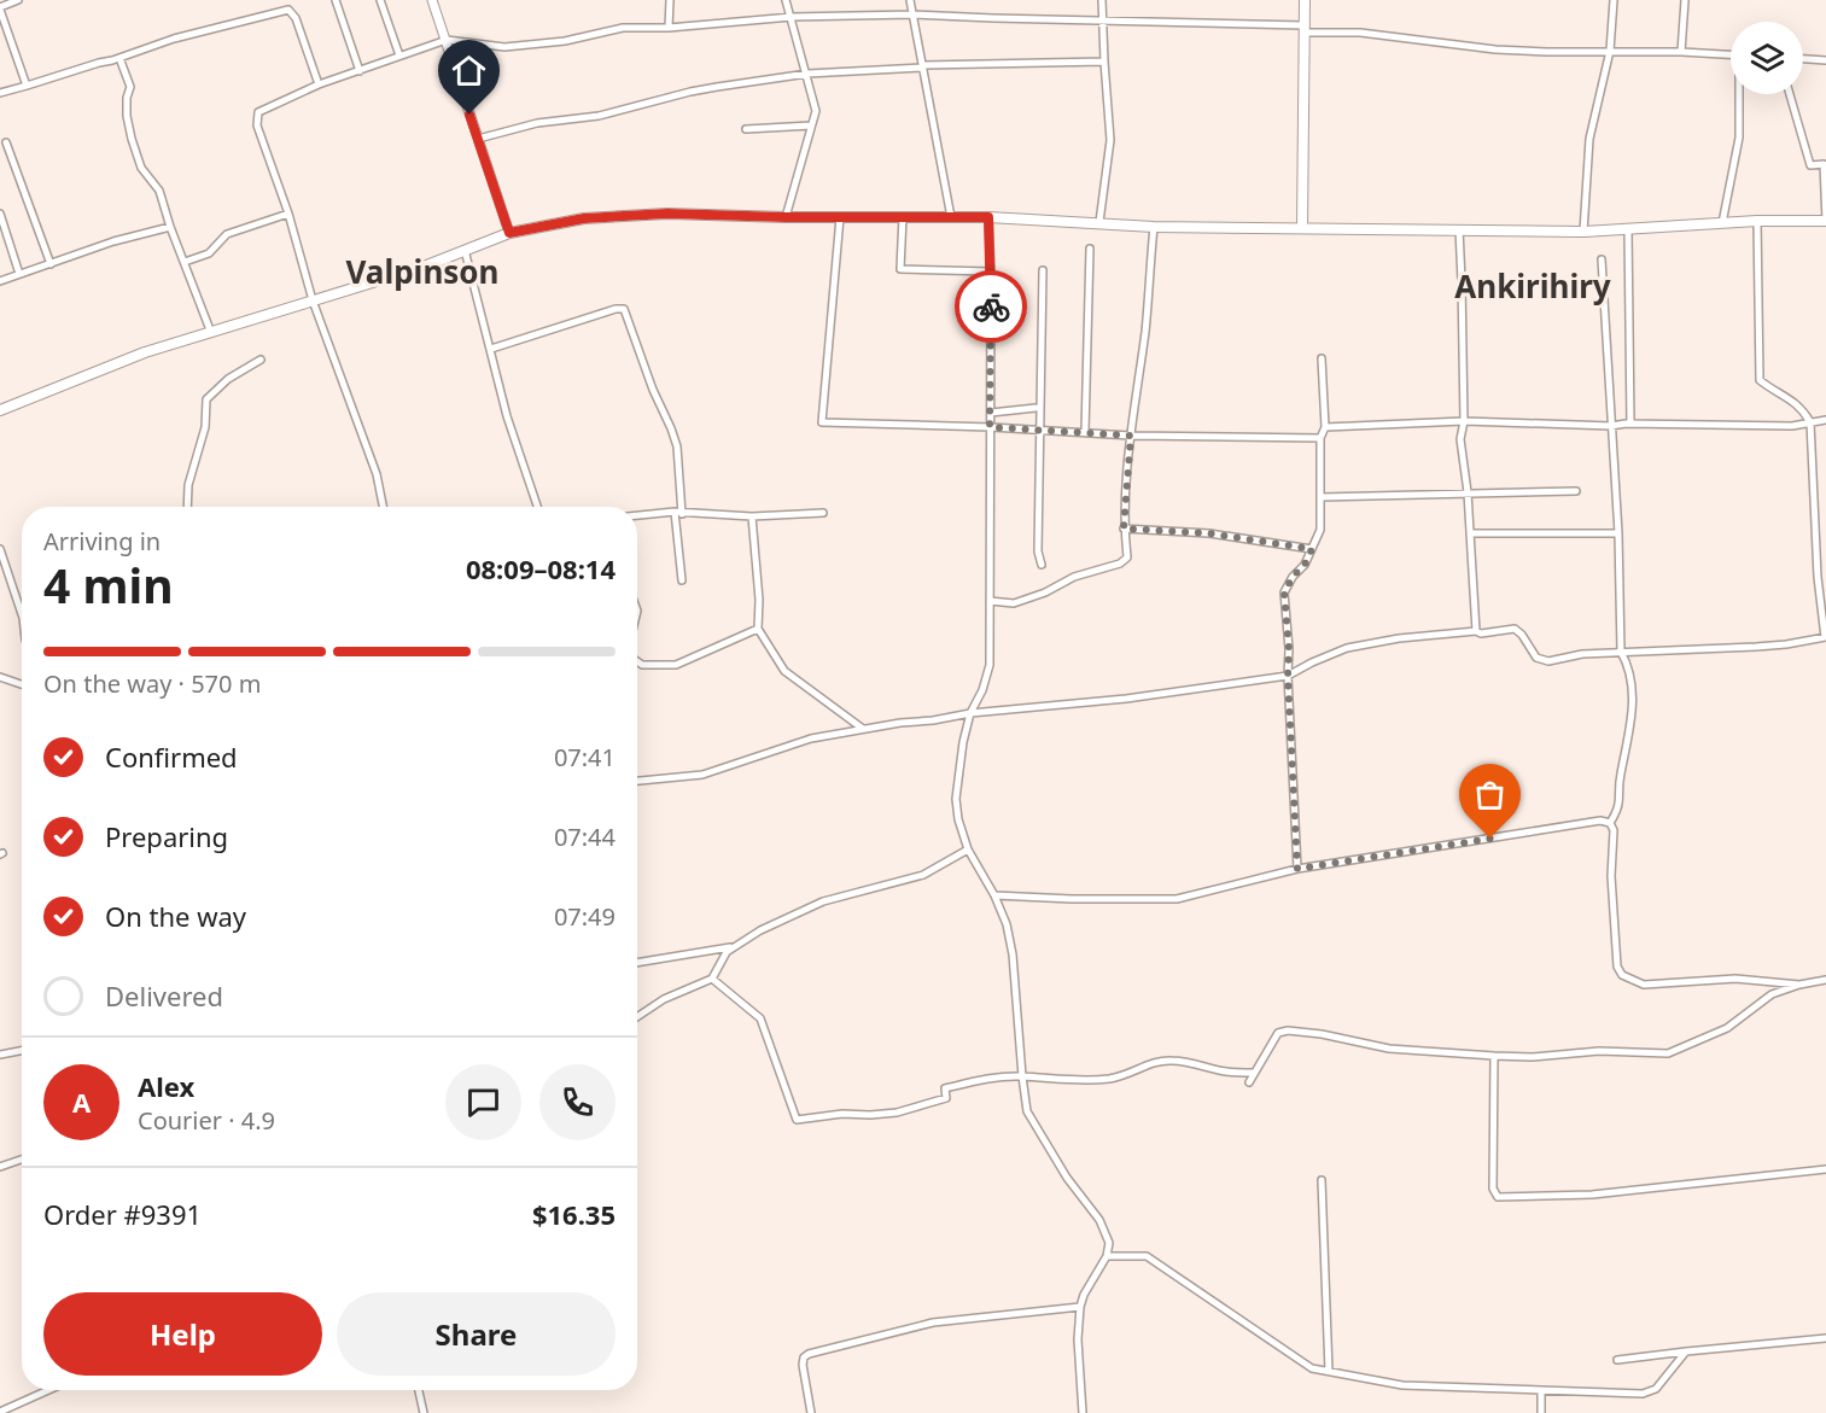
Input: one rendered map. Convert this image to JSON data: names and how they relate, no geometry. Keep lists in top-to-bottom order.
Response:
{
  "districts": ["Valpinson", "Ankirihiry"],
  "page": {
    "heading": ["4 min", "Arriving in", "08:09–08:14"],
    "panel": [
      "Alex",
      "Courier · 4.9",
      "Order #9391",
      "$16.35"
    ],
    "bar": "On the way · 570 m",
    "list": [
      ["Confirmed", "07:41"],
      ["Preparing", "07:44"],
      ["On the way", "07:49"],
      "Delivered"
    ],
    "round": "A",
    "buttons": ["Help", "Share"]
  }
}
